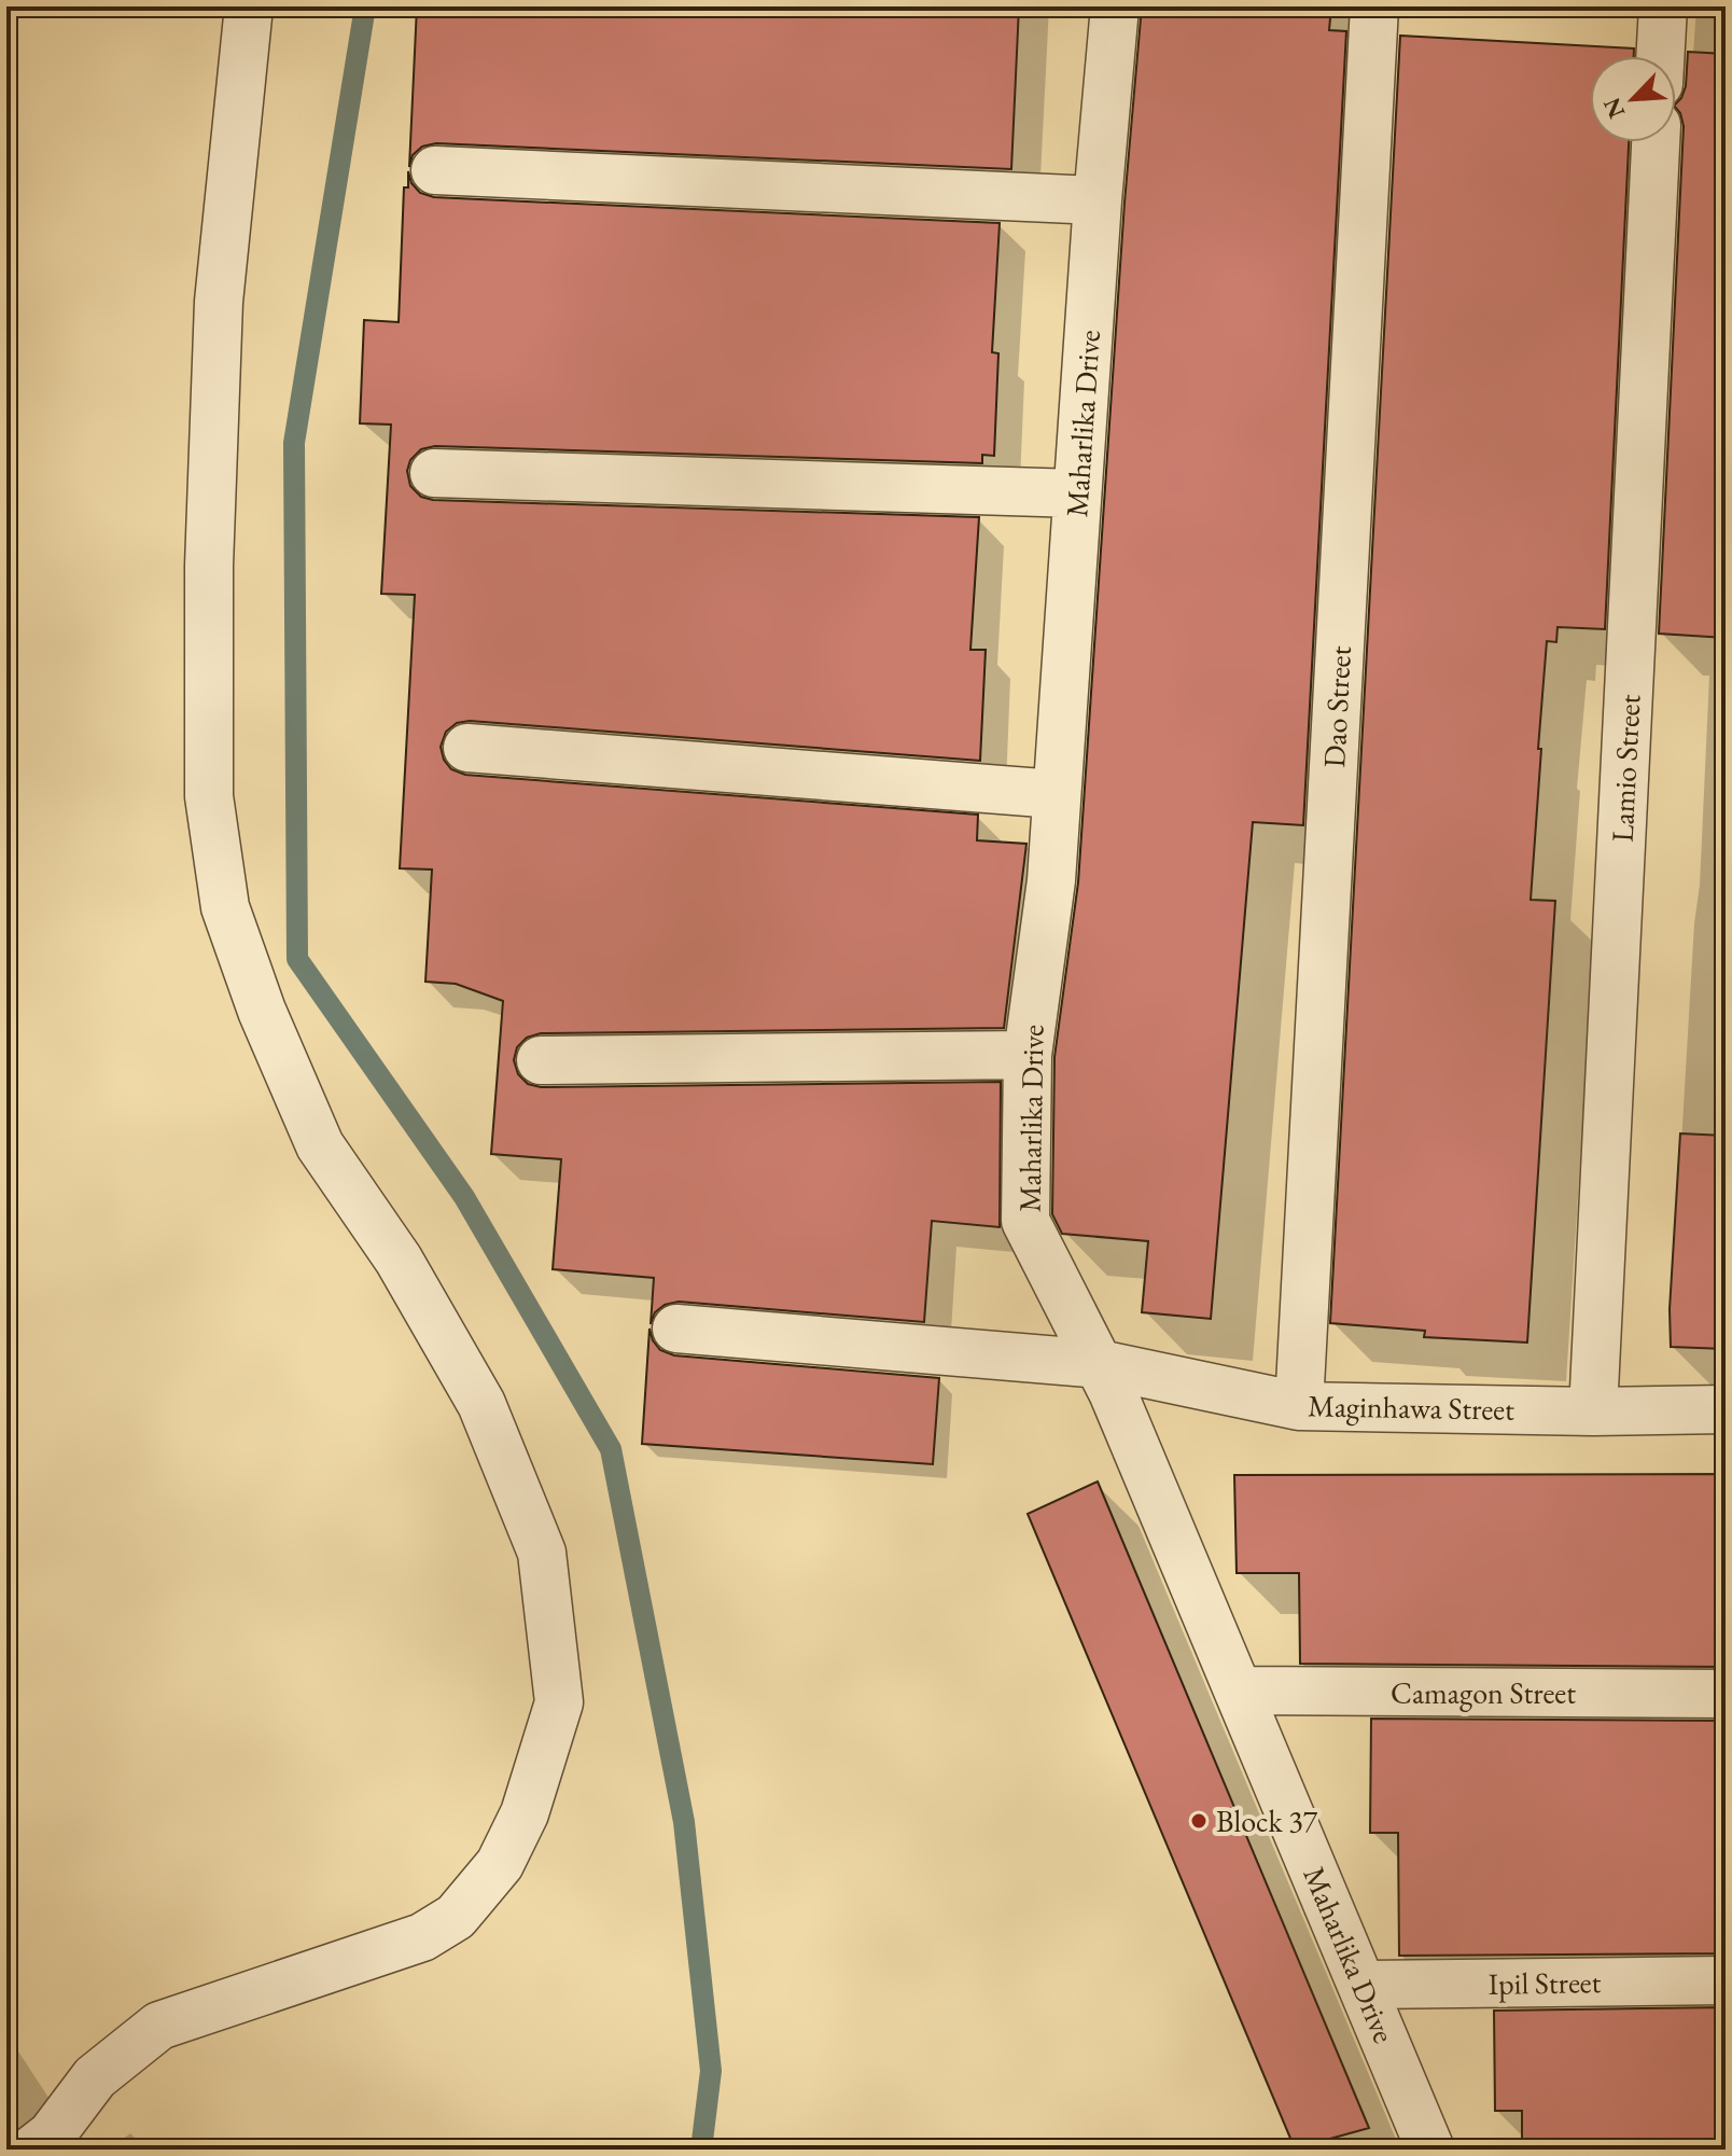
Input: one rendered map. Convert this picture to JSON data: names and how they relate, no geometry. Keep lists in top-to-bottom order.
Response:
{
  "streets": {
    "street": [
      "Maharlika Drive",
      "Dao Street",
      "Lamio Street",
      "Maginhawa Street",
      "Camagon Street",
      "Ipil Street"
    ]
  },
  "crossings": [
    ["Maharlika Drive", "Maginhawa Street"],
    ["Maharlika Drive", "Camagon Street"],
    ["Maharlika Drive", "Ipil Street"],
    ["Dao Street", "Maginhawa Street"],
    ["Lamio Street", "Maginhawa Street"]
  ],
  "places": ["Block 37"],
  "north": "bottom left"
}
